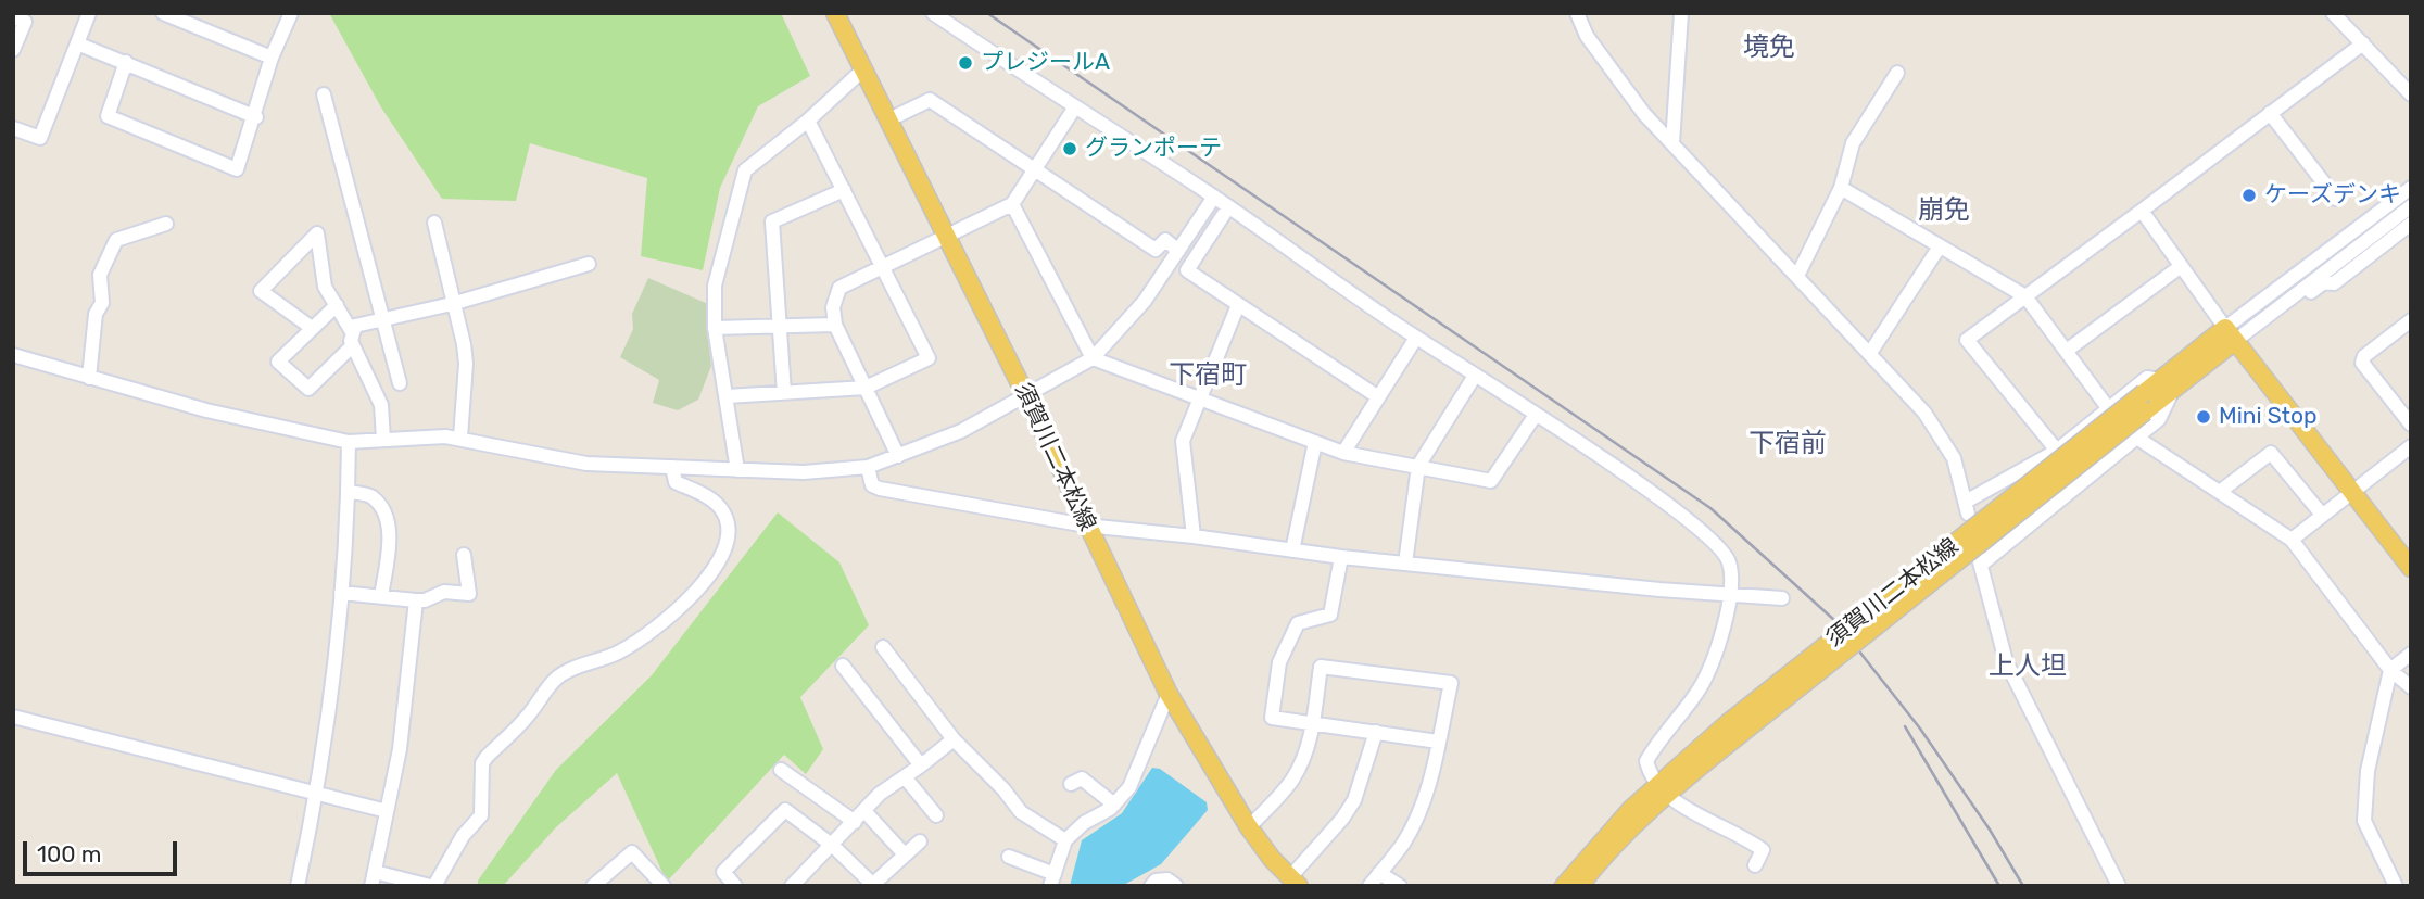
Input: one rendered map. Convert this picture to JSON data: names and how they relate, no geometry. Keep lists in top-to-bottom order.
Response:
{
  "streets": {
    "main road": ["須賀川二本松線"]
  },
  "districts": [
    "境免",
    "崩免",
    "下宿町",
    "下宿前",
    "上人坦"
  ],
  "places": [
    "プレジールA",
    "グランポーテ",
    "ケーズデンキ",
    "Mini Stop"
  ],
  "scale_bar": "100 m"
}
